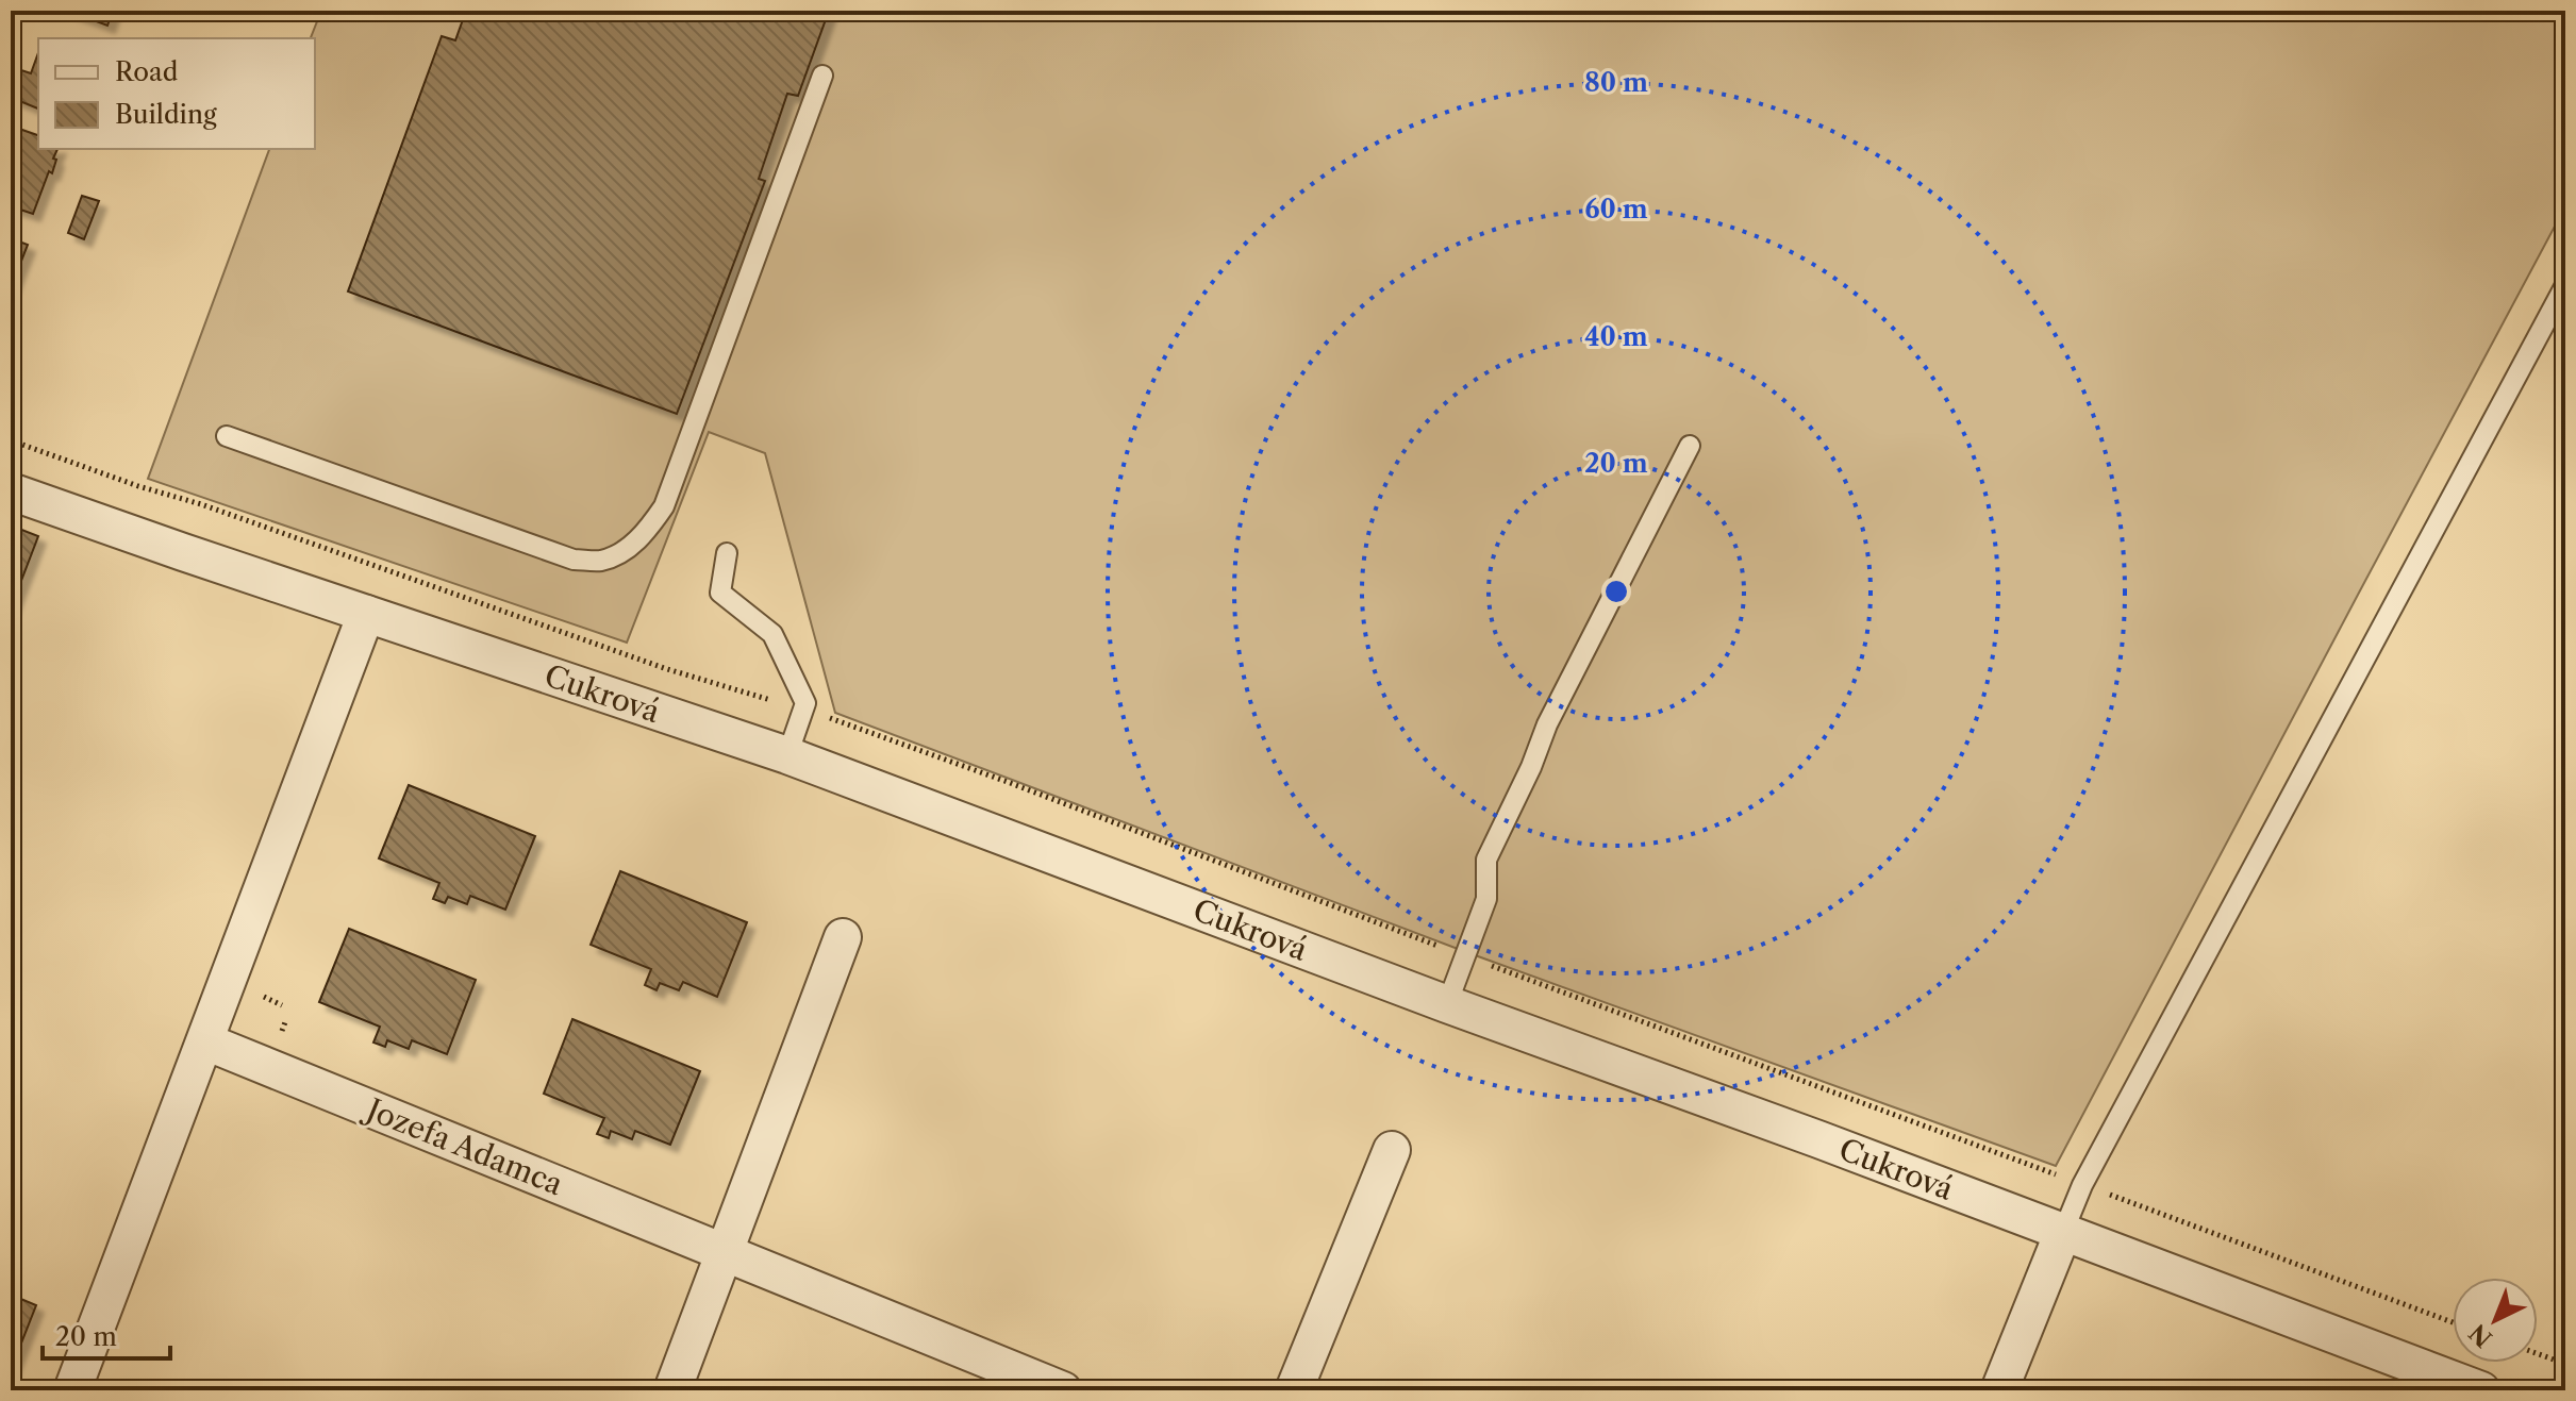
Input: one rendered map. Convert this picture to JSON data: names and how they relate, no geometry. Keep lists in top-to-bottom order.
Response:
{
  "streets": {
    "street": ["Cukrová", "Jozefa Adamca"]
  },
  "legend": ["Road", "Building"],
  "scale_bar": "20 m",
  "north": "bottom left",
  "rings": [
    "80 m",
    "60 m",
    "40 m",
    "20 m"
  ]
}
